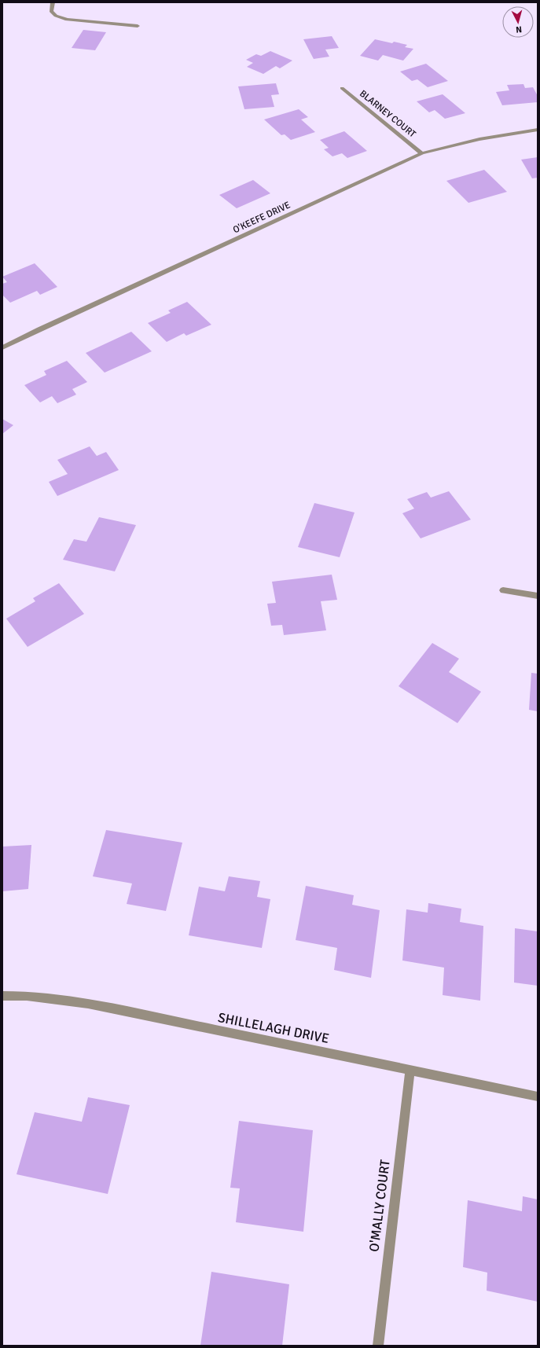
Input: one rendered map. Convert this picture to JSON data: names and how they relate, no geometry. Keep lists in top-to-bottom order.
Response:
{
  "streets": {
    "street": [
      "BLARNEY COURT",
      "O'KEEFE DRIVE",
      "SHILLELAGH DRIVE",
      "O'MALLY COURT"
    ]
  },
  "crossings": [
    ["BLARNEY COURT", "O'KEEFE DRIVE"],
    ["SHILLELAGH DRIVE", "O'MALLY COURT"]
  ],
  "north": "bottom"
}
